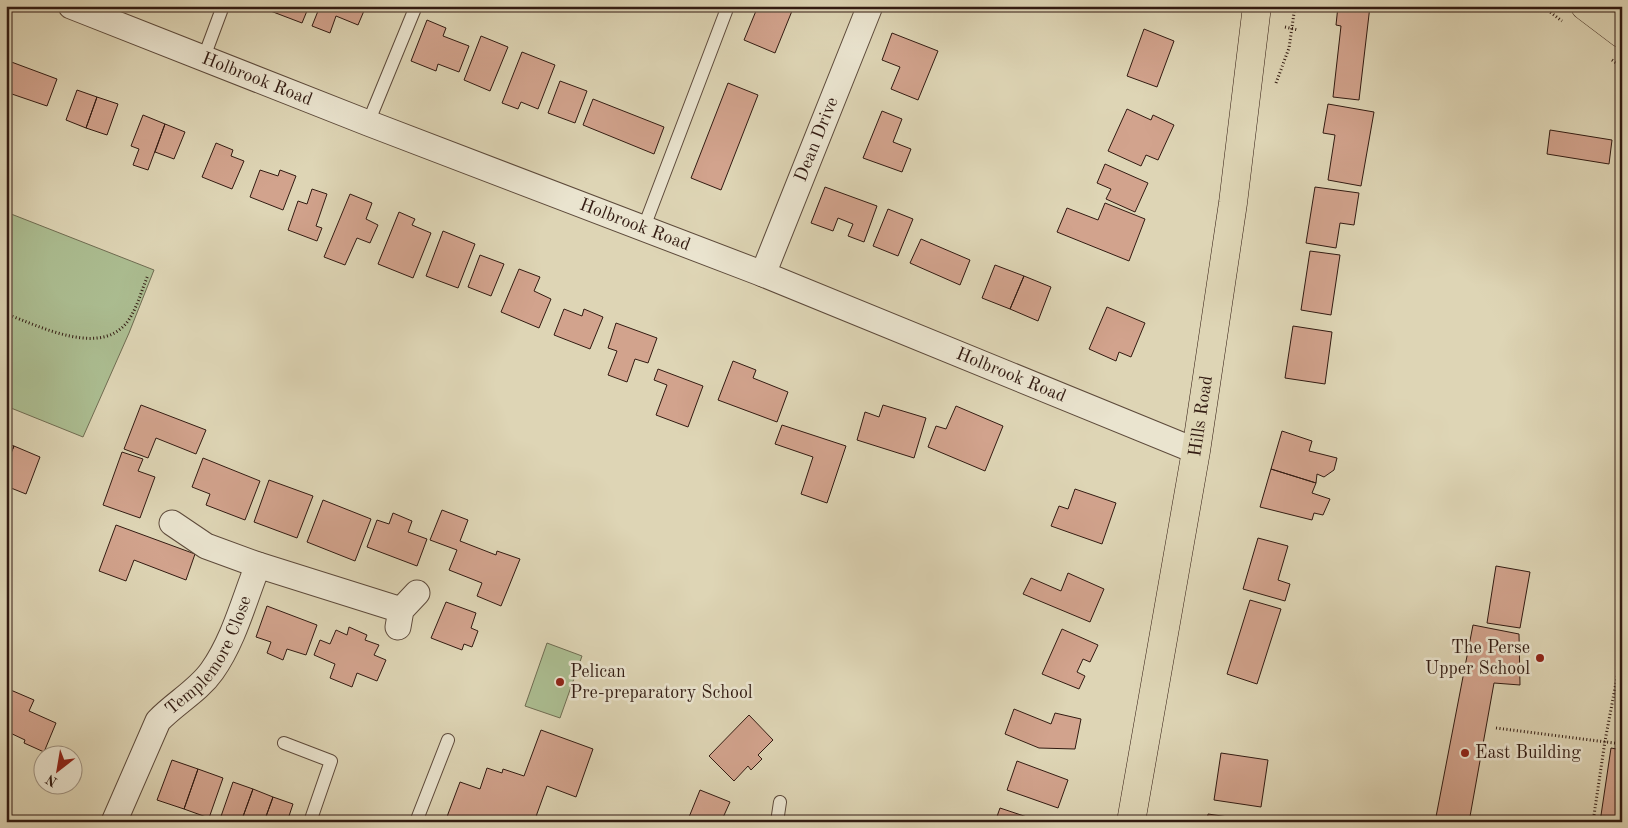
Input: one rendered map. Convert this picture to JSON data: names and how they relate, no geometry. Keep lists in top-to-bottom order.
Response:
{
  "streets": {
    "main road": ["Hills Road"],
    "street": ["Holbrook Road", "Dean Drive", "Templemore Close"]
  },
  "crossings": [
    ["Holbrook Road", "Dean Drive"],
    ["Holbrook Road", "Hills Road"]
  ],
  "places": ["The Perse Upper School", "Pelican Pre-preparatory School", "East Building"],
  "north": "bottom left"
}
